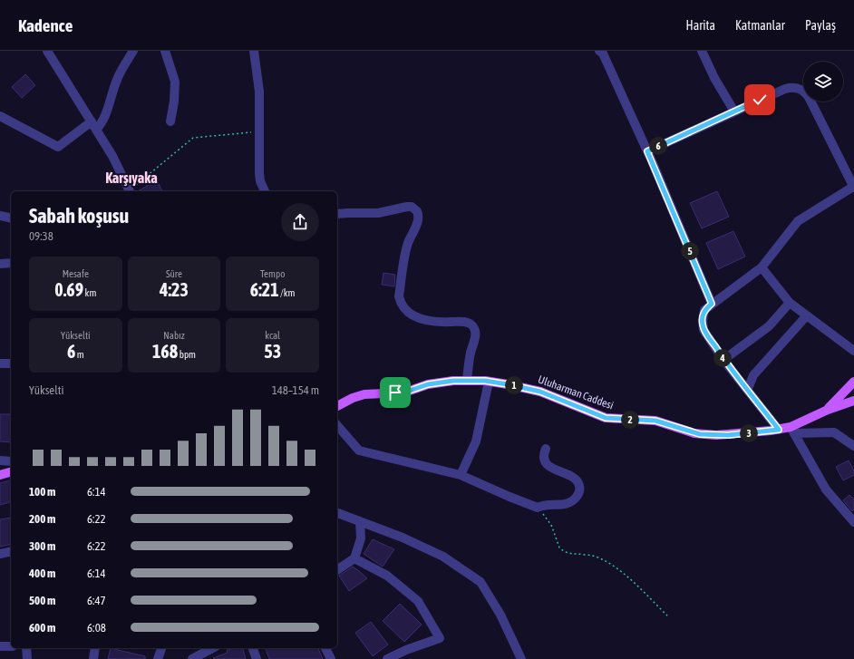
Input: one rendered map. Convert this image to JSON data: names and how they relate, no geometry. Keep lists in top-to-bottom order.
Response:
{
  "streets": {
    "main road": ["Uluharman Caddesi"]
  },
  "districts": ["Karşıyaka"],
  "page": {
    "header": "Kadence",
    "nav": ["Harita", "Katmanlar", "Paylaş"],
    "pins": [
      "6",
      "5",
      "4",
      "1",
      "2",
      "3"
    ],
    "heading": ["Sabah koşusu", "09:38"],
    "stats": [
      ["Mesafe", "0.69 km"],
      ["Süre", "4:23"],
      ["Tempo", "6:21 /km"],
      ["Yükselti", "6 m"],
      ["Nabız", "168 bpm"],
      ["kcal", "53"]
    ],
    "chart": ["Yükselti", "148–154 m"],
    "list": [
      {
        "name": "100 m",
        "note": "6:14"
      },
      {
        "name": "200 m",
        "note": "6:22"
      },
      {
        "name": "300 m",
        "note": "6:22"
      },
      {
        "name": "400 m",
        "note": "6:14"
      },
      {
        "name": "500 m",
        "note": "6:47"
      },
      {
        "name": "600 m",
        "note": "6:08"
      }
    ]
  }
}
